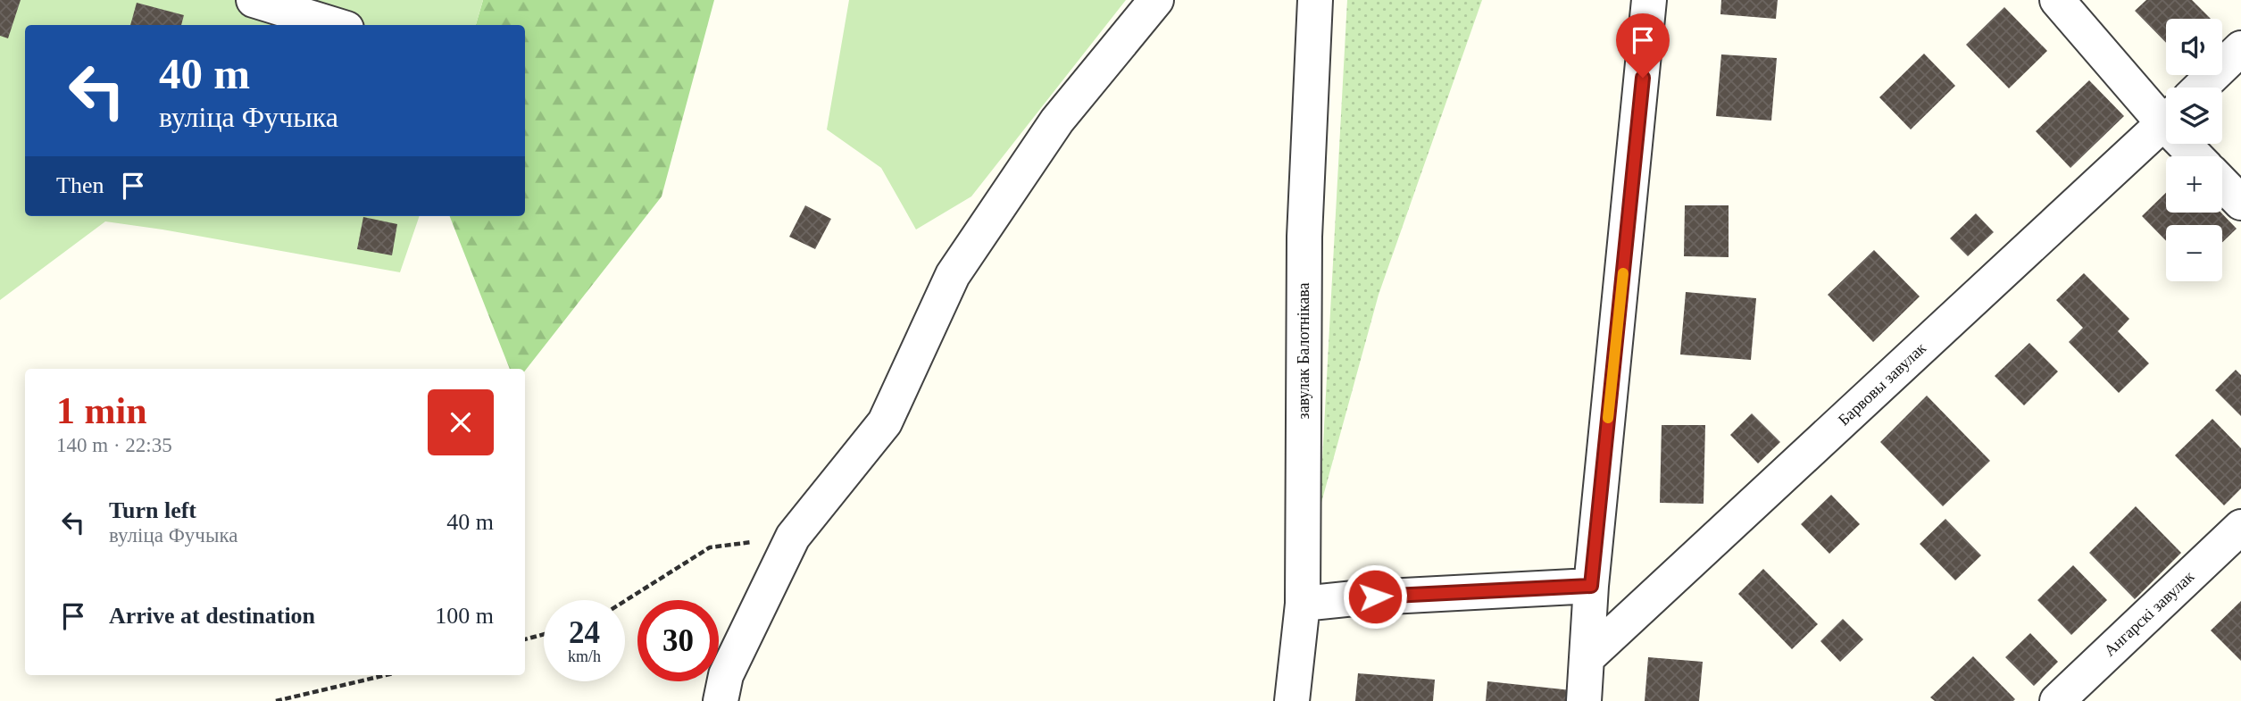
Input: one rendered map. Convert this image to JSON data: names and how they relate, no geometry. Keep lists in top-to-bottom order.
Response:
{
  "streets": {
    "street": ["завулак Балотнікава", "Барвовы завулак", "Ангарскі завулак"]
  },
  "page": {
    "map_buttons": ["+", "−"],
    "turn": ["40 m", "вуліца Фучыка"],
    "then": "Then",
    "heading": ["1 min", "140 m · 22:35"],
    "list": [
      {
        "name": "Turn left",
        "note": "вуліца Фучыка",
        "value": "40 m"
      },
      {
        "name": "Arrive at destination",
        "value": "100 m"
      }
    ],
    "speed": "24 km/h",
    "limit": "30"
  }
}
